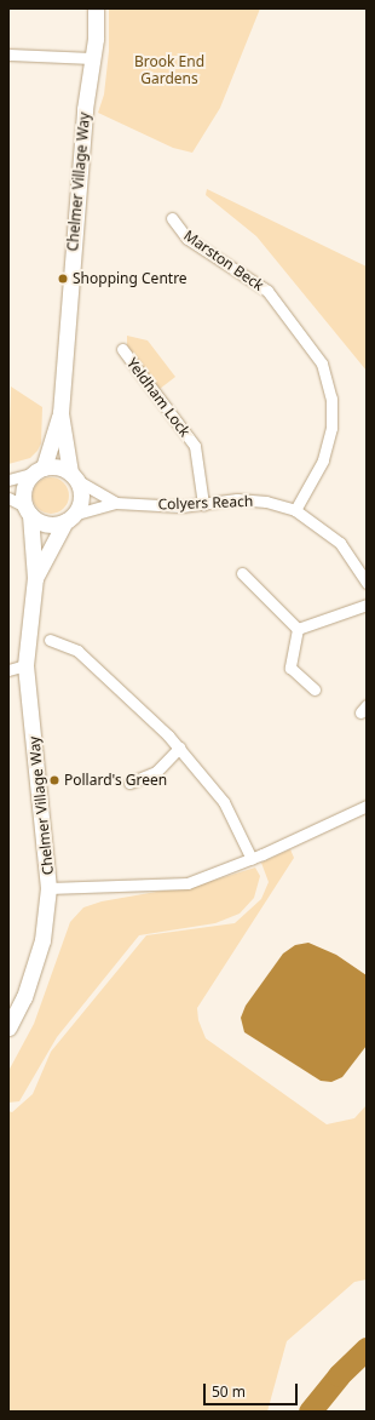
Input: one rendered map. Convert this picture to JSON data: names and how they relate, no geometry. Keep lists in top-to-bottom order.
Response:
{
  "streets": {
    "street": [
      "Chelmer Village Way",
      "Marston Beck",
      "Yeldham Lock",
      "Colyers Reach"
    ]
  },
  "crossings": [
    ["Chelmer Village Way", "Colyers Reach"],
    ["Marston Beck", "Colyers Reach"],
    ["Yeldham Lock", "Colyers Reach"]
  ],
  "parks": ["Brook End Gardens"],
  "places": ["Shopping Centre", "Pollard's Green"],
  "scale_bar": "50 m"
}
